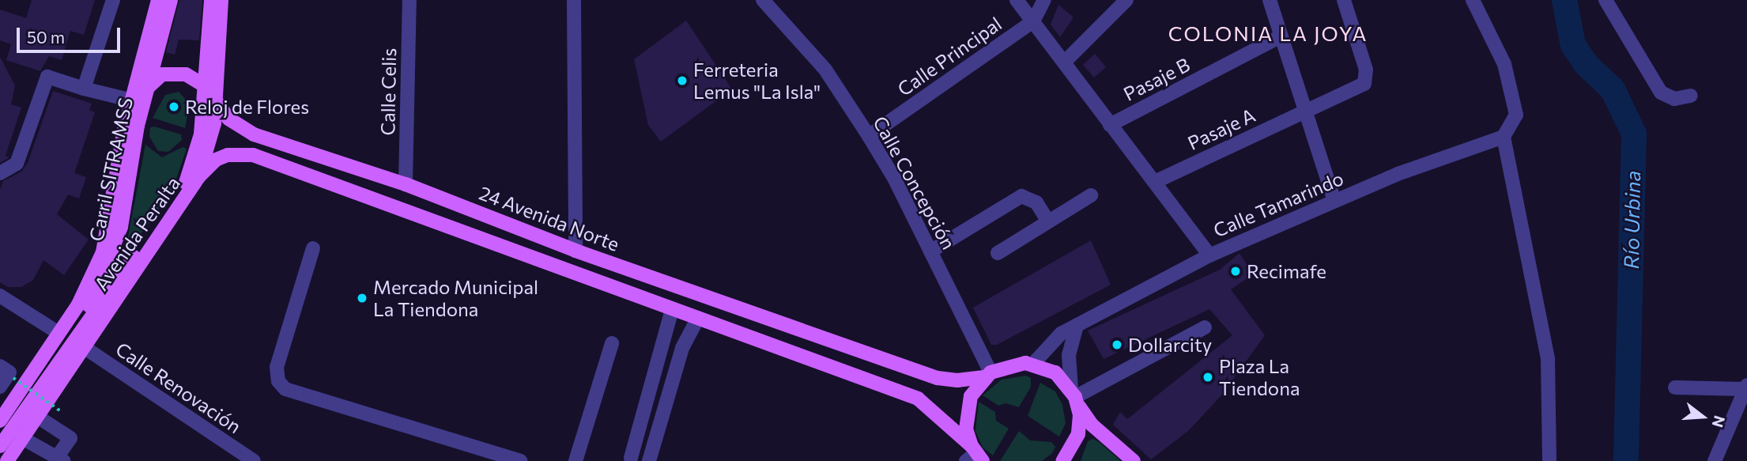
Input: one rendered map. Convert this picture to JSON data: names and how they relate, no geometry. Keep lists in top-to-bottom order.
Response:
{
  "streets": {
    "main road": ["Carril SITRAMSS", "24 Avenida Norte", "Avenida Peralta"],
    "street": [
      "Calle Principal",
      "Pasaje B",
      "Calle Celis",
      "Pasaje A",
      "Calle Concepción",
      "Calle Tamarindo",
      "Calle Renovación"
    ]
  },
  "crossings": [
    ["Calle Principal", "Calle Concepción"],
    ["Calle Celis", "24 Avenida Norte"],
    ["Carril SITRAMSS", "24 Avenida Norte"],
    ["Carril SITRAMSS", "Avenida Peralta"],
    ["Carril SITRAMSS", "Calle Renovación"],
    ["Calle Concepción", "24 Avenida Norte"],
    ["Calle Tamarindo", "24 Avenida Norte"],
    ["24 Avenida Norte", "Avenida Peralta"],
    ["Avenida Peralta", "Calle Renovación"]
  ],
  "districts": ["COLONIA LA JOYA"],
  "water": ["Río Urbina"],
  "places": [
    "Ferreteria Lemus \"La Isla\"",
    "Reloj de Flores",
    "Recimafe",
    "Mercado Municipal La Tiendona",
    "Dollarcity",
    "Plaza La Tiendona"
  ],
  "scale_bar": "50 m",
  "north": "right"
}
